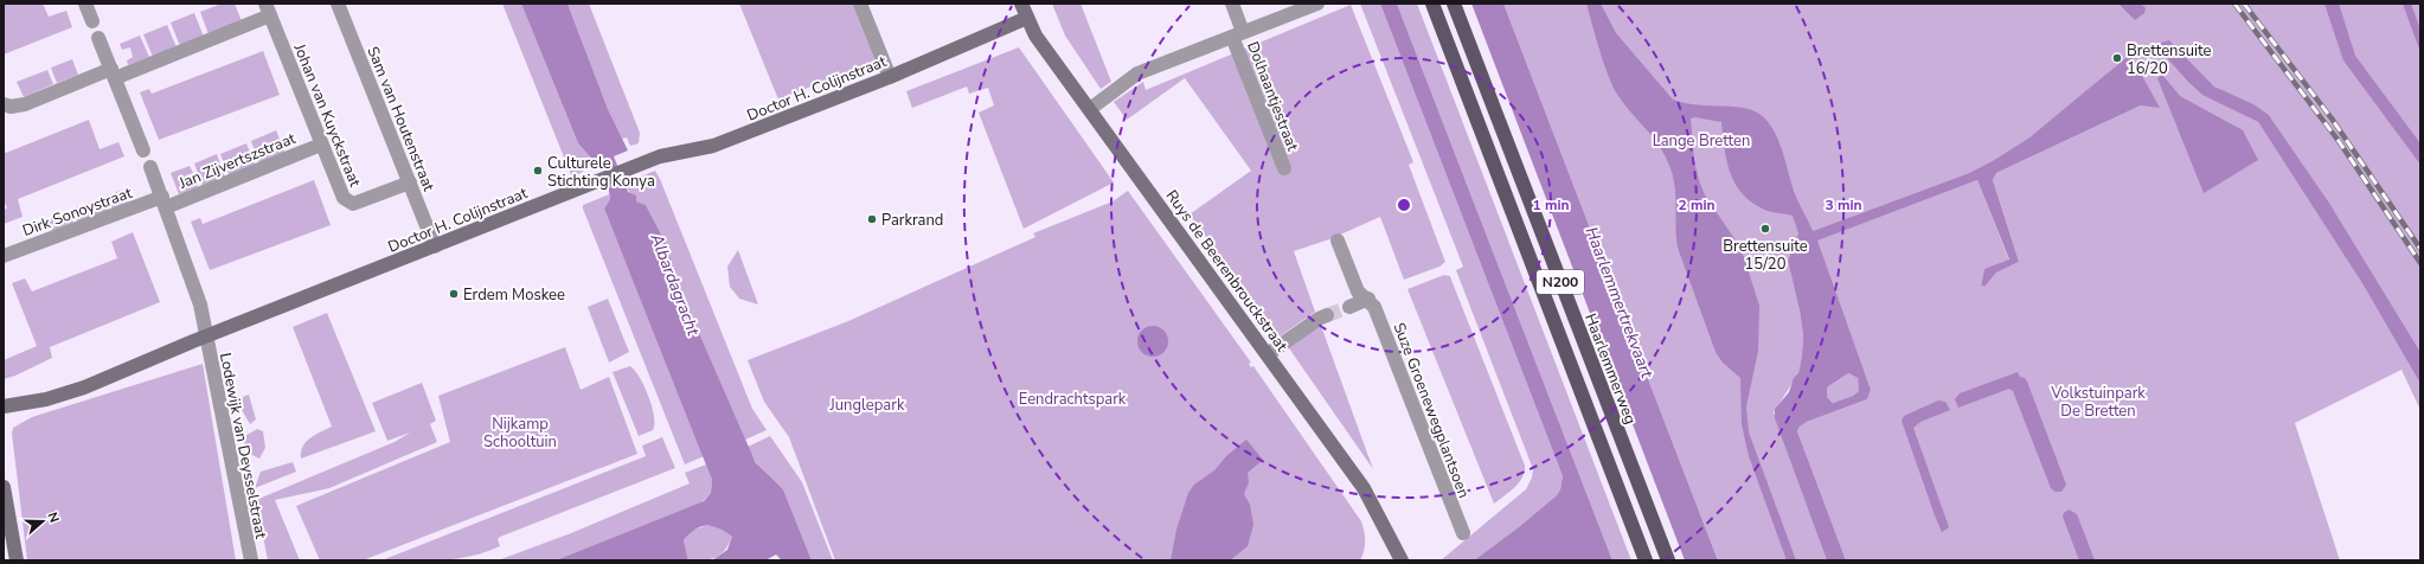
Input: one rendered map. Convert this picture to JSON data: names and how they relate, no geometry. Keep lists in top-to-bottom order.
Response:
{
  "streets": {
    "main road": ["N200", "Haarlemmerweg"],
    "street": [
      "Doctor H. Colijnstraat",
      "Dolhaantjestraat",
      "Johan van Kuyckstraat",
      "Sam van Houtenstraat",
      "Jan Zijvertszstraat",
      "Dirk Sonoystraat",
      "Ruys de Beerenbrouckstraat",
      "Suze Groenewegplantsoen",
      "Lodewijk van Deysselstraat"
    ]
  },
  "crossings": [
    ["Doctor H. Colijnstraat", "Sam van Houtenstraat"],
    ["Doctor H. Colijnstraat", "Ruys de Beerenbrouckstraat"],
    ["Doctor H. Colijnstraat", "Lodewijk van Deysselstraat"],
    ["Dolhaantjestraat", "Ruys de Beerenbrouckstraat"],
    ["Johan van Kuyckstraat", "Sam van Houtenstraat"],
    ["Johan van Kuyckstraat", "Jan Zijvertszstraat"],
    ["Jan Zijvertszstraat", "Dirk Sonoystraat"]
  ],
  "water": ["Albardagracht", "Haarlemmertrekvaart"],
  "parks": [
    "Lange Bretten",
    "Volkstuinpark De Bretten",
    "Eendrachtspark",
    "Junglepark",
    "Nijkamp Schooltuin"
  ],
  "places": [
    "Brettensuite 16/20",
    "Culturele Stichting Konya",
    "Parkrand",
    "Brettensuite 15/20",
    "Erdem Moskee"
  ],
  "north": "right",
  "rings": ["1 min", "2 min", "3 min"]
}
